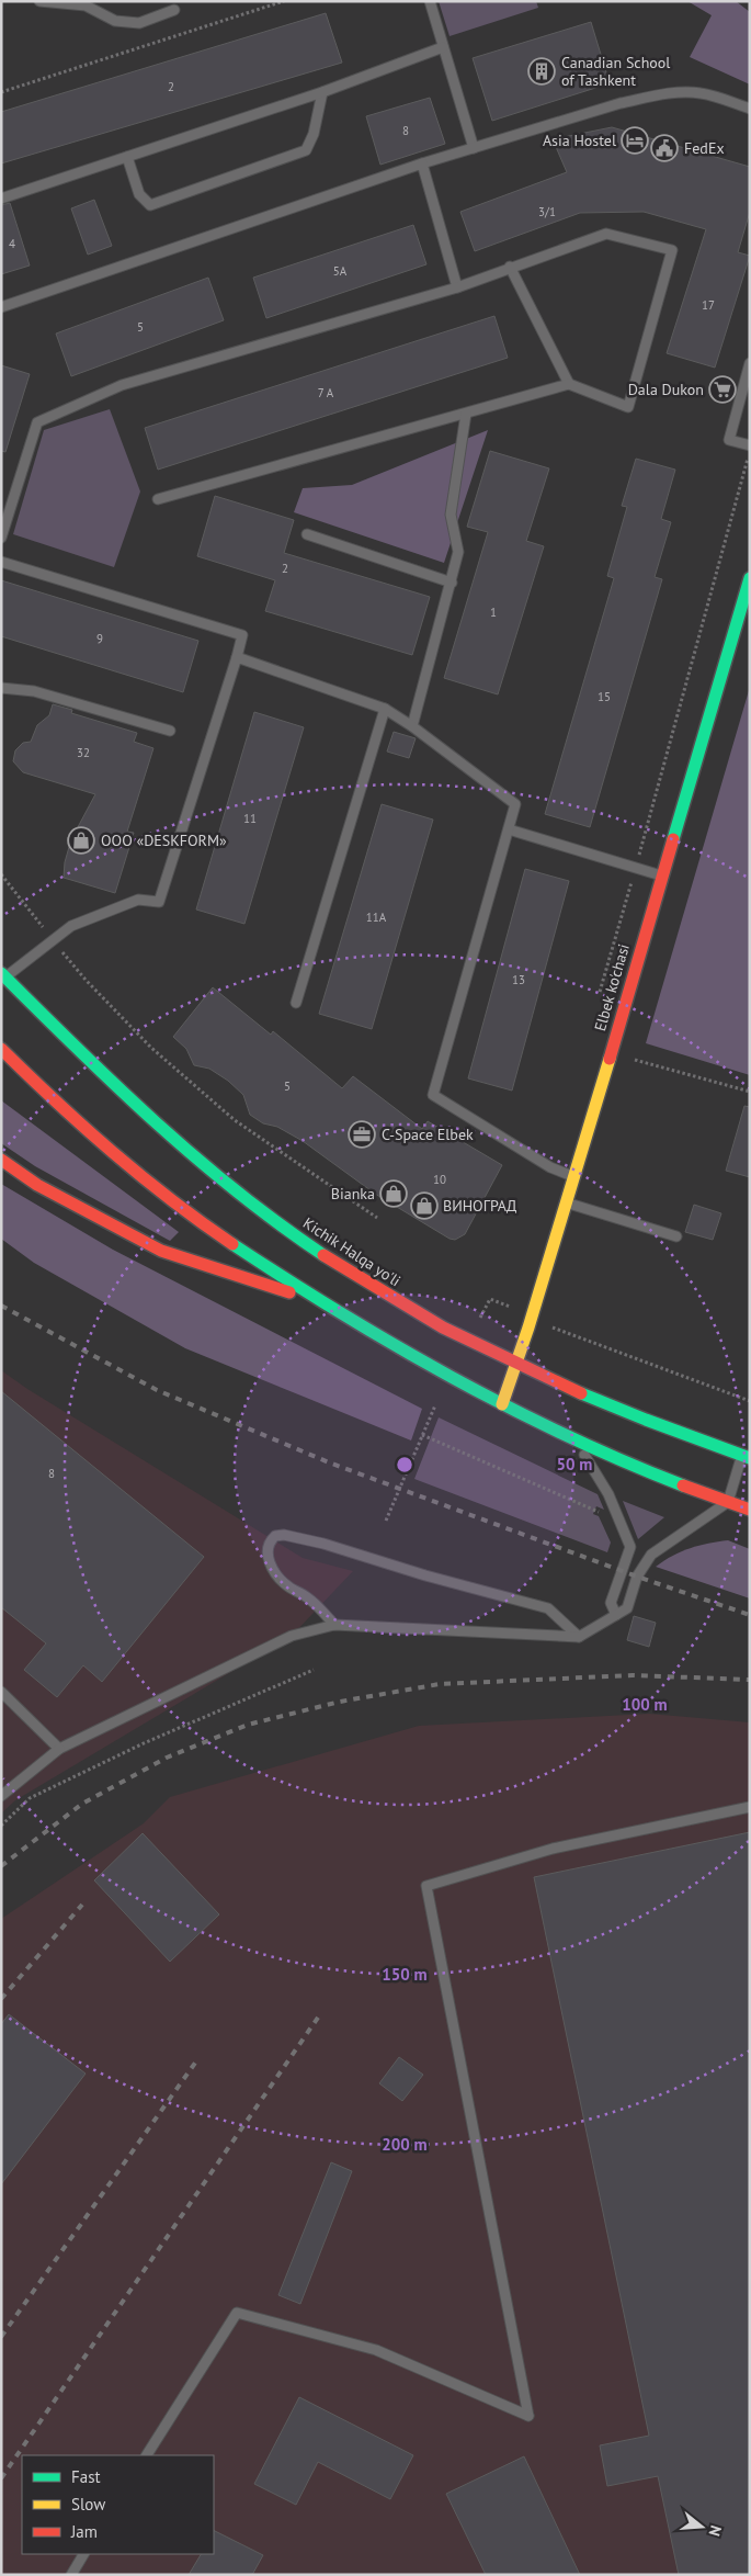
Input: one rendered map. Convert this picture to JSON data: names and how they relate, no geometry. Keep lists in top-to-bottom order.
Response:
{
  "streets": {
    "main road": ["Elbek ko'chasi", "Kichik Halqa yo'li"]
  },
  "crossings": [
    ["Elbek ko'chasi", "Kichik Halqa yo'li"]
  ],
  "places": {
    "building": ["Canadian School of Tashkent"],
    "hotel": ["Asia Hostel"],
    "public building": ["FedEx"],
    "supermarket": ["Dala Dukon"],
    "shop": ["ООО «DESKFORM»", "Bianka", "ВИНОГРАД"],
    "office": ["C-Space Elbek"]
  },
  "house_numbers": [
    "2",
    "8",
    "3/1",
    "4",
    "5A",
    "17",
    "5",
    "7 А",
    "2",
    "1",
    "9",
    "15",
    "32",
    "11",
    "11A",
    "13",
    "5",
    "10",
    "8"
  ],
  "legend": ["Fast", "Slow", "Jam"],
  "north": "right",
  "rings": [
    "50 m",
    "100 m",
    "150 m",
    "200 m"
  ]
}
